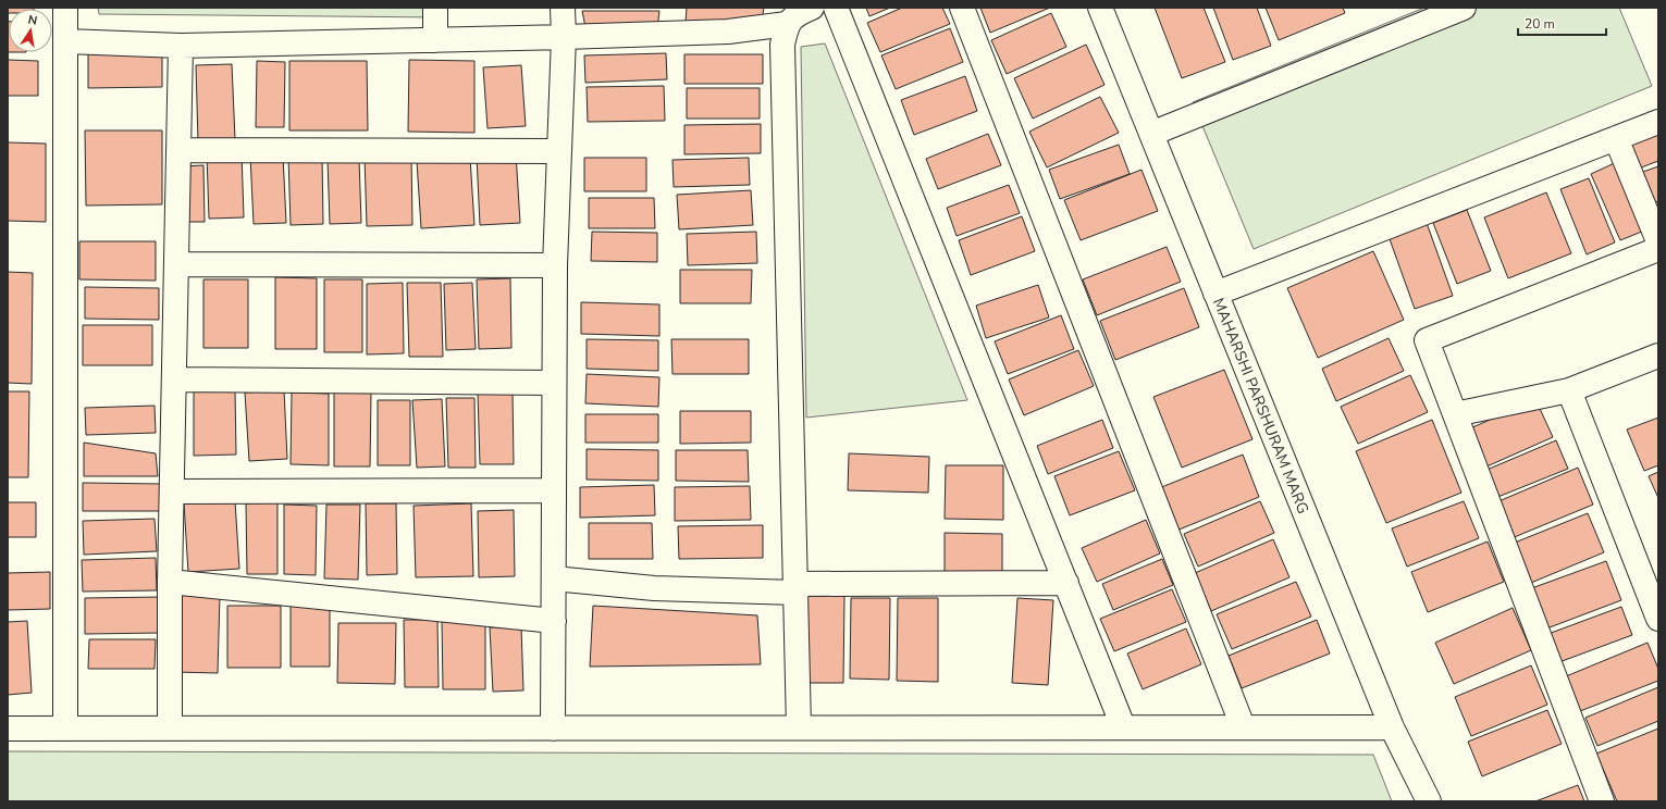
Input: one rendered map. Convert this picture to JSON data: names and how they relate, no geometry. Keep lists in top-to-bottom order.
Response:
{
  "streets": {
    "street": ["MAHARSHI PARSHURAM MARG"]
  },
  "scale_bar": "20 m",
  "north": "top"
}
